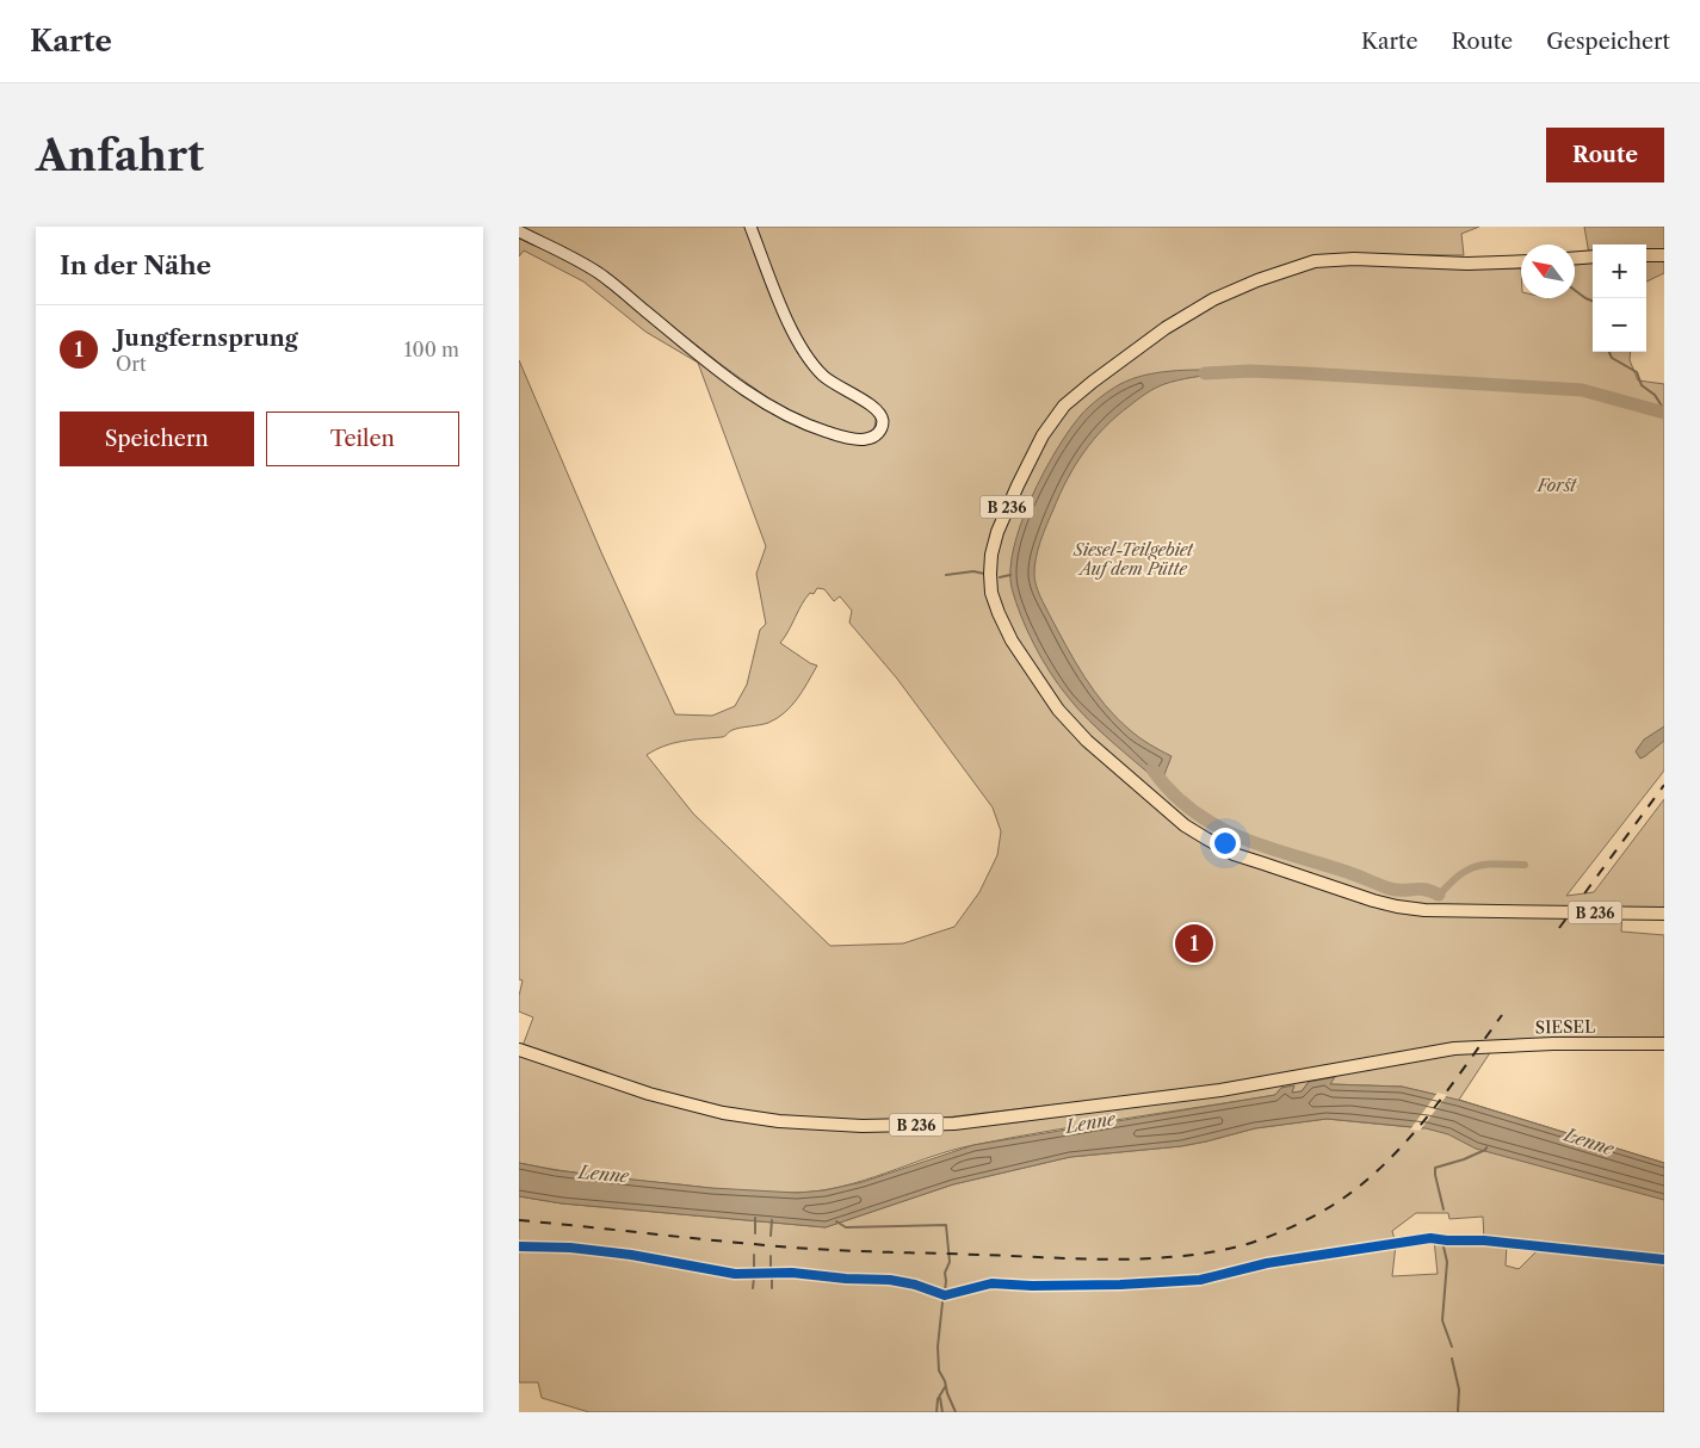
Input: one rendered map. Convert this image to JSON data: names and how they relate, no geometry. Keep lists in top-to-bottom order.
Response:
{
  "streets": {
    "main road": ["B 236", "SIESEL"]
  },
  "water": ["Lenne"],
  "parks": ["Forst", "Siesel-Teilgebiet Auf dem Pütte"],
  "north": "top left",
  "page": {
    "header": "Karte",
    "nav": ["Karte", "Route", "Gespeichert"],
    "buttons": [
      "Route",
      ["Speichern", "Teilen"]
    ],
    "title": "Anfahrt",
    "heading": "In der Nähe",
    "map_buttons": ["+", "−"],
    "list": [
      {
        "mark": "1",
        "name": "Jungfernsprung",
        "note": "Ort",
        "value": "100 m"
      }
    ],
    "pins": "1"
  }
}
